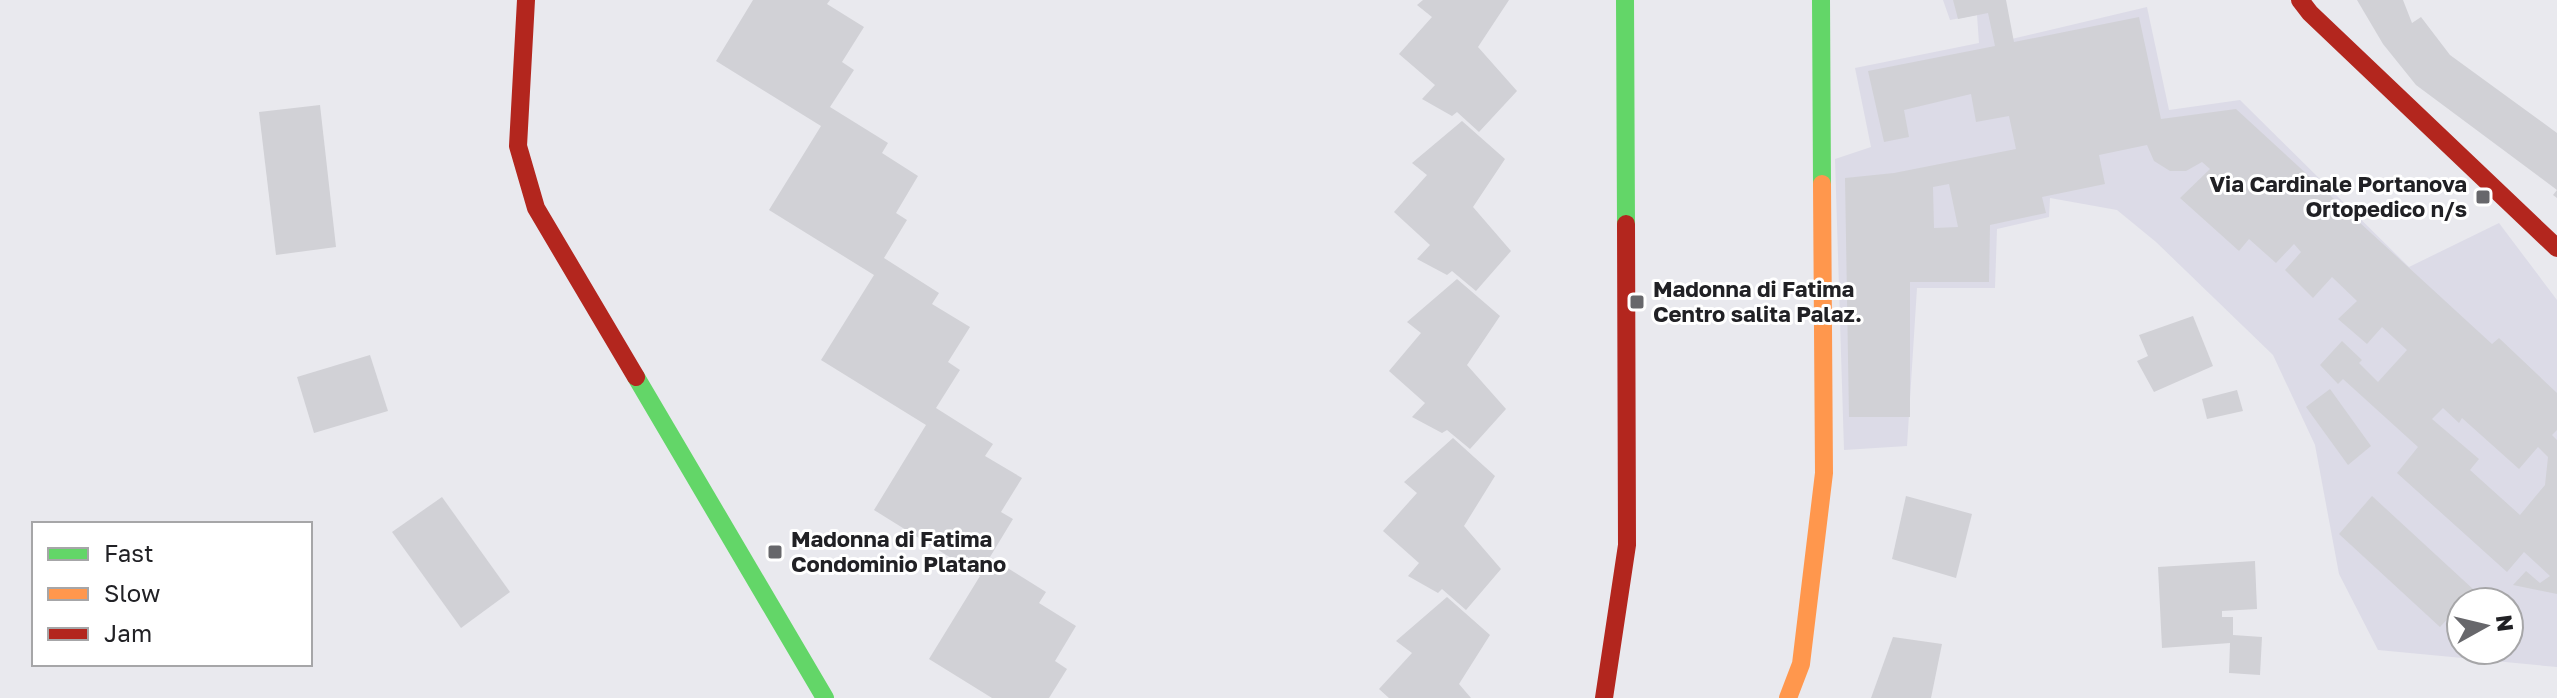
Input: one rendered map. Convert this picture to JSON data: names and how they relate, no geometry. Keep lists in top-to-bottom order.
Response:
{
  "places": {
    "transit": ["Via Cardinale Portanova Ortopedico n/s", "Madonna di Fatima Centro salita Palaz.", "Madonna di Fatima Condominio Platano"]
  },
  "legend": ["Fast", "Slow", "Jam"],
  "north": "right"
}
